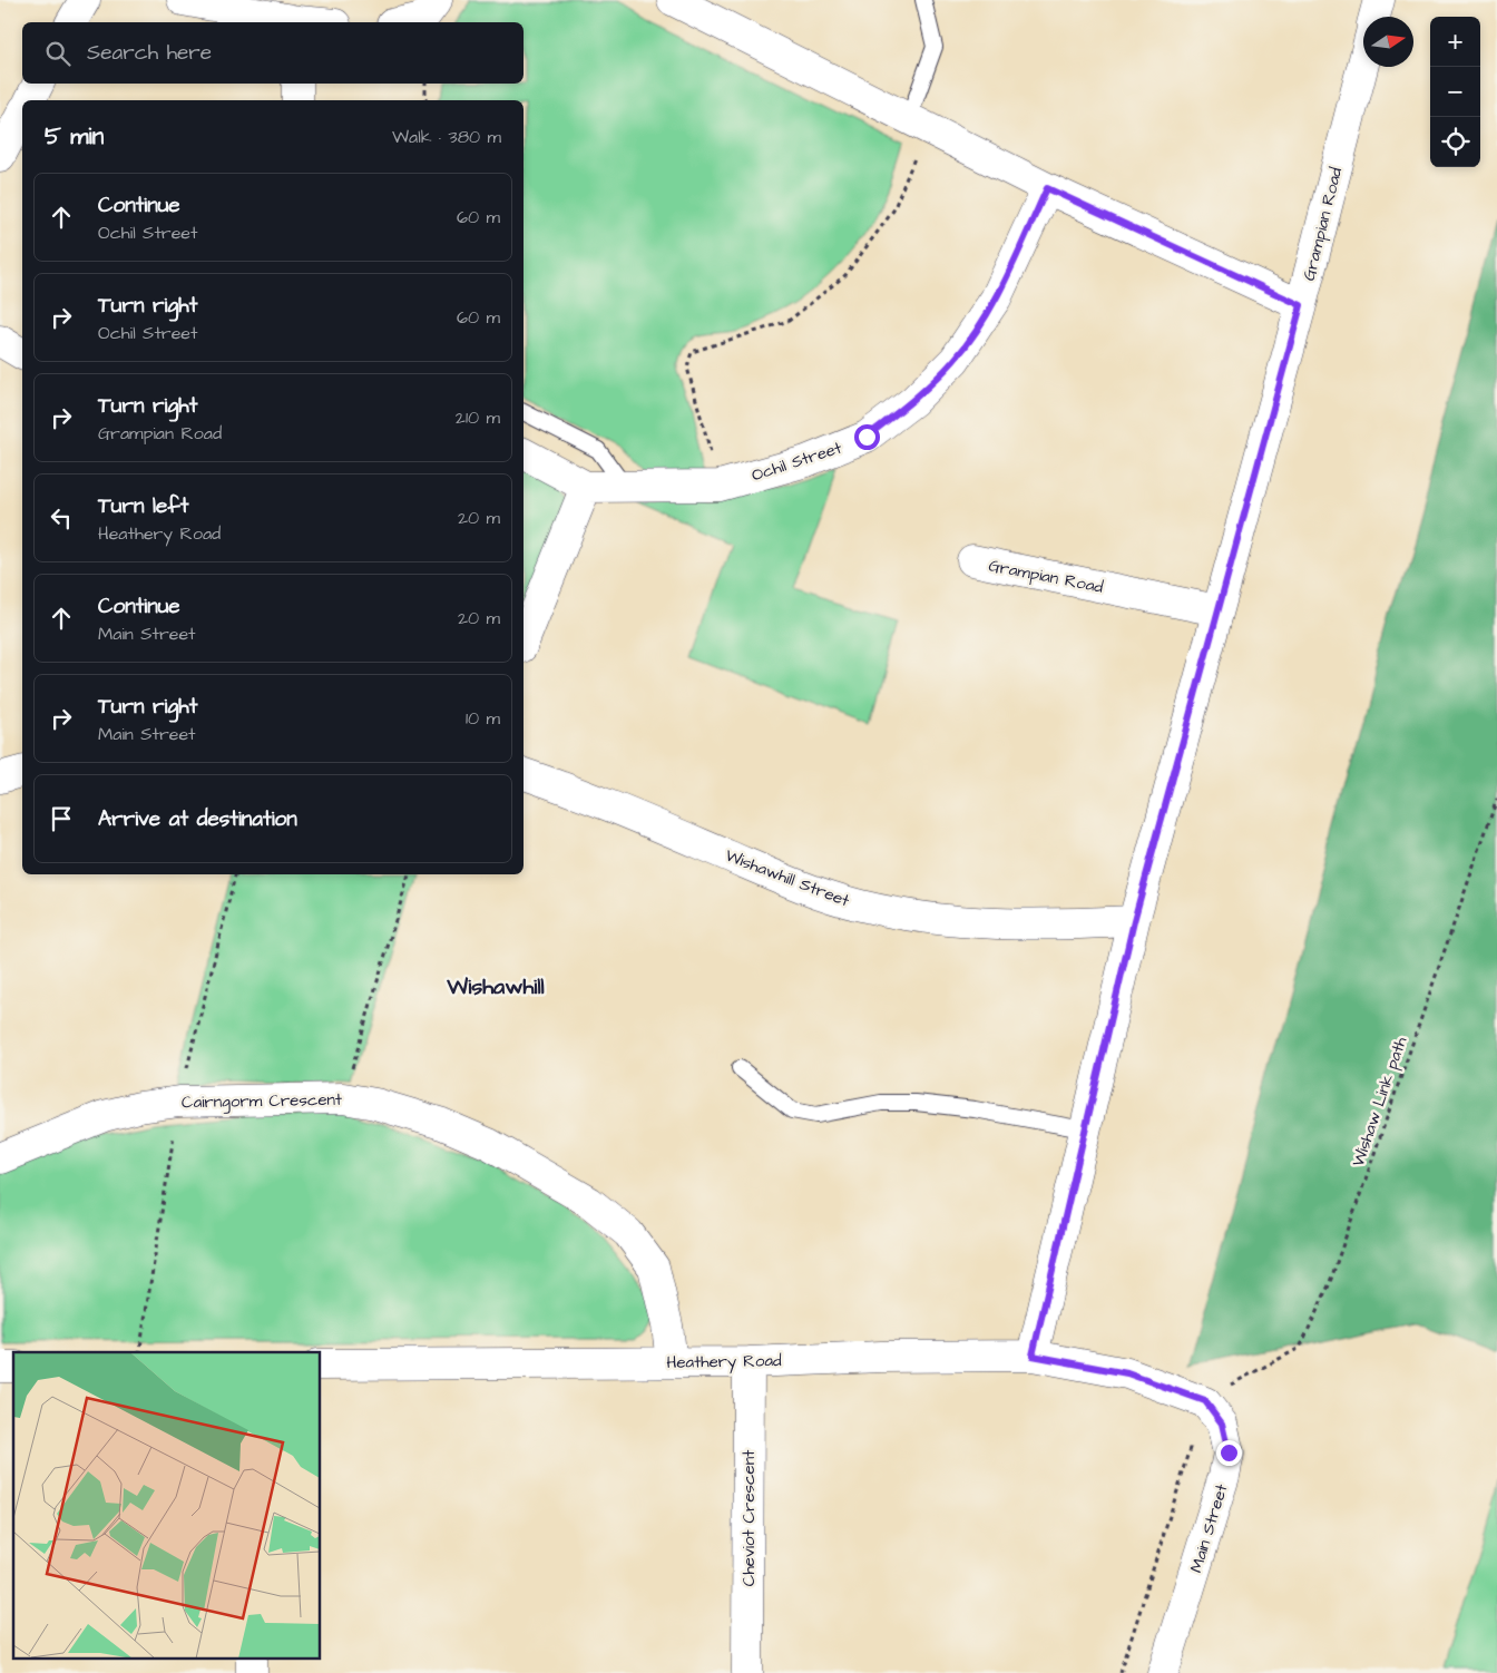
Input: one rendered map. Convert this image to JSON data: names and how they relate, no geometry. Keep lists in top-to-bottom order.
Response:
{
  "streets": {
    "street": [
      "Grampian Road",
      "Ochil Street",
      "Wishawhill Street",
      "Cairngorm Crescent",
      "Heathery Road",
      "Cheviot Crescent",
      "Main Street"
    ],
    "path": ["Wishaw Link path"]
  },
  "crossings": [
    ["Grampian Road", "Wishawhill Street"],
    ["Grampian Road", "Heathery Road"],
    ["Cairngorm Crescent", "Heathery Road"],
    ["Heathery Road", "Cheviot Crescent"],
    ["Heathery Road", "Main Street"]
  ],
  "districts": ["Wishawhill"],
  "north": "right",
  "page": {
    "map_buttons": ["+", "−"],
    "search": "Search here",
    "heading": ["5 min", "Walk · 380 m"],
    "list": [
      ["Continue", "Ochil Street", "60 m"],
      ["Turn right", "Ochil Street", "60 m"],
      ["Turn right", "Grampian Road", "210 m"],
      ["Turn left", "Heathery Road", "20 m"],
      ["Continue", "Main Street", "20 m"],
      ["Turn right", "Main Street", "10 m"],
      "Arrive at destination"
    ]
  }
}
